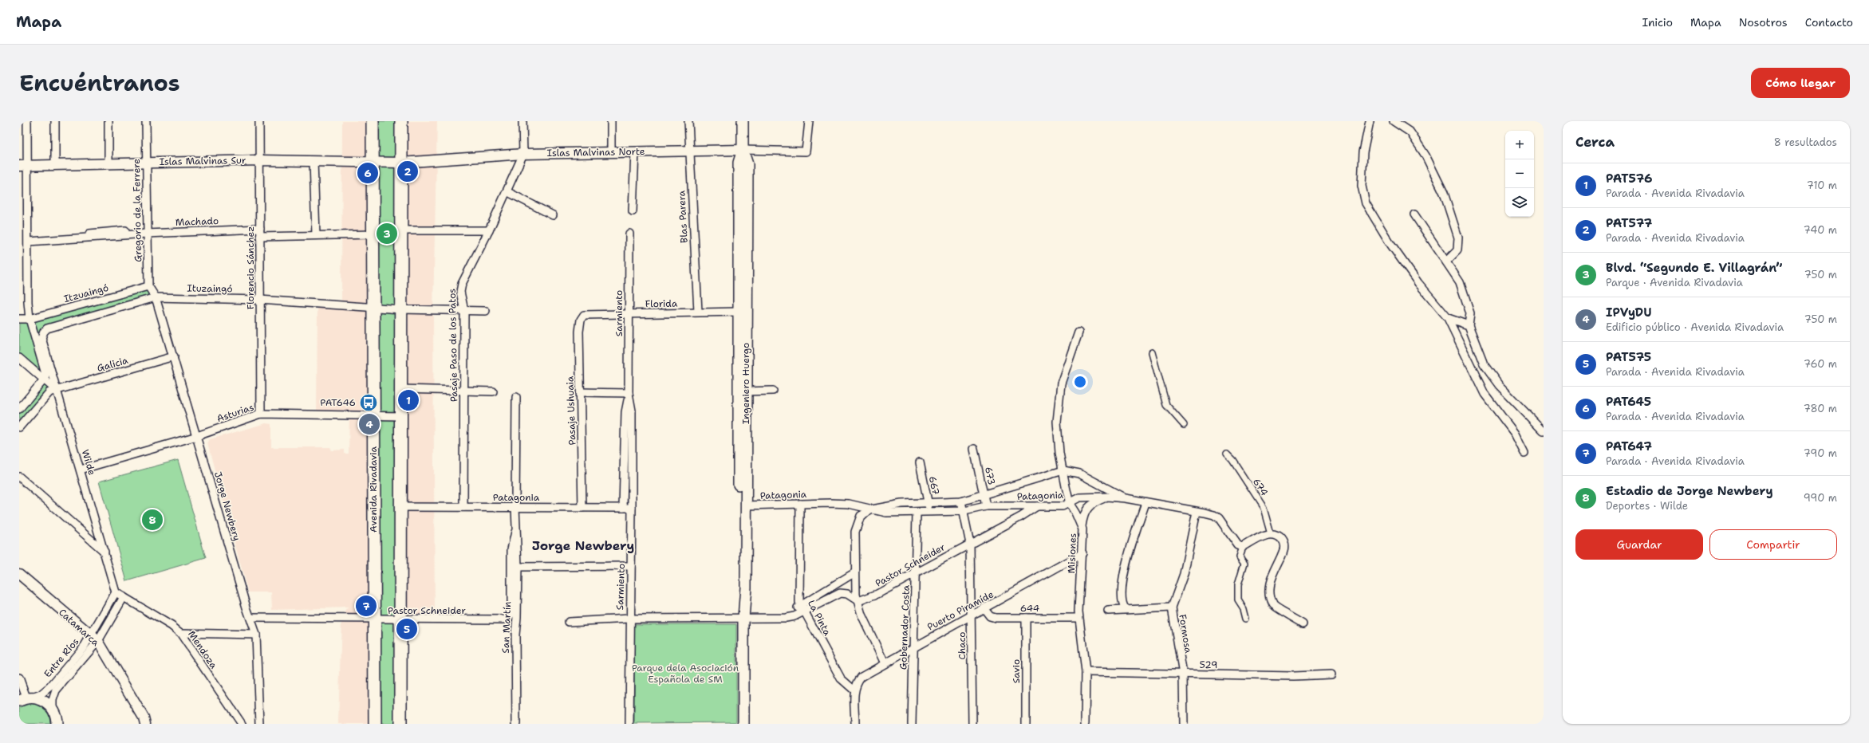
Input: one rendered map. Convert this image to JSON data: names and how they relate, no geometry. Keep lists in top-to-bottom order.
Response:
{
  "streets": {
    "main road": ["Ingeniero Huergo", "Avenida Rivadavia"],
    "street": [
      "Islas Malvinas Norte",
      "Islas Malvinas Sur",
      "Gregorio de la Ferrere",
      "Blas Parera",
      "Machado",
      "Florencio Sánchez",
      "Ituzaingó",
      "Itzuaingó",
      "Florida",
      "Sarmiento",
      "Pasaje Paso de los Patos",
      "Galicia",
      "Pasaje Ushuaia",
      "Asturias",
      "Wilde",
      "673",
      "667",
      "674",
      "Patagonia",
      "Jorge Newbery",
      "Misiones",
      "Pastor Schneider",
      "644",
      "Puerto Piramíde",
      "La Pinta",
      "Catamarca",
      "San Martín",
      "Gobernador Costa",
      "Formosa",
      "Chaco",
      "Mendoza",
      "Entre Ríos",
      "529",
      "Savio"
    ]
  },
  "crossings": [
    ["Islas Malvinas Norte", "Islas Malvinas Sur"],
    ["Islas Malvinas Norte", "Blas Parera"],
    ["Islas Malvinas Norte", "Pasaje Paso de los Patos"],
    ["Islas Malvinas Norte", "Ingeniero Huergo"],
    ["Islas Malvinas Sur", "Gregorio de la Ferrere"],
    ["Islas Malvinas Sur", "Florencio Sánchez"],
    ["Islas Malvinas Sur", "Avenida Rivadavia"],
    ["Gregorio de la Ferrere", "Machado"],
    ["Gregorio de la Ferrere", "Itzuaingó"],
    ["Blas Parera", "Florida"],
    ["Machado", "Florencio Sánchez"],
    ["Florencio Sánchez", "Ituzaingó"],
    ["Florencio Sánchez", "Asturias"],
    ["Ituzaingó", "Wilde"],
    ["Ituzaingó", "Avenida Rivadavia"],
    ["Ituzaingó", "Jorge Newbery"],
    ["Florida", "Sarmiento"],
    ["Florida", "Ingeniero Huergo"],
    ["Florida", "Pasaje Ushuaia"],
    ["Sarmiento", "Patagonia"],
    ["Pasaje Paso de los Patos", "Patagonia"],
    ["Galicia", "Wilde"],
    ["Galicia", "Jorge Newbery"],
    ["Ingeniero Huergo", "Patagonia"],
    ["Pasaje Ushuaia", "Patagonia"],
    ["Asturias", "Wilde"],
    ["Asturias", "Avenida Rivadavia"],
    ["Asturias", "Jorge Newbery"],
    ["Wilde", "Mendoza"],
    ["Wilde", "Entre Ríos"],
    ["673", "Patagonia"],
    ["667", "Patagonia"],
    ["Avenida Rivadavia", "Pastor Schneider"],
    ["Patagonia", "Misiones"],
    ["Patagonia", "Pastor Schneider"],
    ["Patagonia", "La Pinta"],
    ["Patagonia", "San Martín"],
    ["Patagonia", "Gobernador Costa"],
    ["Patagonia", "Formosa"],
    ["Patagonia", "Chaco"],
    ["Jorge Newbery", "Pastor Schneider"],
    ["Misiones", "644"],
    ["Misiones", "Puerto Piramíde"],
    ["Misiones", "529"],
    ["Pastor Schneider", "San Martín"],
    ["Pastor Schneider", "Gobernador Costa"],
    ["Pastor Schneider", "Chaco"],
    ["644", "Puerto Piramíde"],
    ["644", "Savio"],
    ["Puerto Piramíde", "La Pinta"],
    ["Puerto Piramíde", "Gobernador Costa"],
    ["Puerto Piramíde", "Chaco"],
    ["Catamarca", "Entre Ríos"],
    ["Formosa", "529"],
    ["Mendoza", "Entre Ríos"]
  ],
  "districts": ["Jorge Newbery"],
  "parks": ["Parque dela Asociación Española de SM"],
  "places": {
    "bus stop": ["PAT646"]
  },
  "page": {
    "header": "Mapa",
    "nav": [
      "Inicio",
      "Mapa",
      "Nosotros",
      "Contacto"
    ],
    "title": "Encuéntranos",
    "buttons": [
      "Cómo llegar",
      ["Guardar", "Compartir"]
    ],
    "heading": ["Cerca", "8 resultados"],
    "map_buttons": ["+", "−"],
    "pins": [
      "2",
      "6",
      "3",
      "1",
      "4",
      "8",
      "7",
      "5"
    ],
    "list": [
      {
        "mark": "1",
        "name": "PAT576",
        "note": "Parada · Avenida Rivadavia",
        "value": "710 m"
      },
      {
        "mark": "2",
        "name": "PAT577",
        "note": "Parada · Avenida Rivadavia",
        "value": "740 m"
      },
      {
        "mark": "3",
        "name": "Blvd. “Segundo E. Villagrán”",
        "note": "Parque · Avenida Rivadavia",
        "value": "750 m"
      },
      {
        "mark": "4",
        "name": "IPVyDU",
        "note": "Edificio público · Avenida Rivadavia",
        "value": "750 m"
      },
      {
        "mark": "5",
        "name": "PAT575",
        "note": "Parada · Avenida Rivadavia",
        "value": "760 m"
      },
      {
        "mark": "6",
        "name": "PAT645",
        "note": "Parada · Avenida Rivadavia",
        "value": "780 m"
      },
      {
        "mark": "7",
        "name": "PAT647",
        "note": "Parada · Avenida Rivadavia",
        "value": "790 m"
      },
      {
        "mark": "8",
        "name": "Estadio de Jorge Newbery",
        "note": "Deportes · Wilde",
        "value": "990 m"
      }
    ]
  }
}
